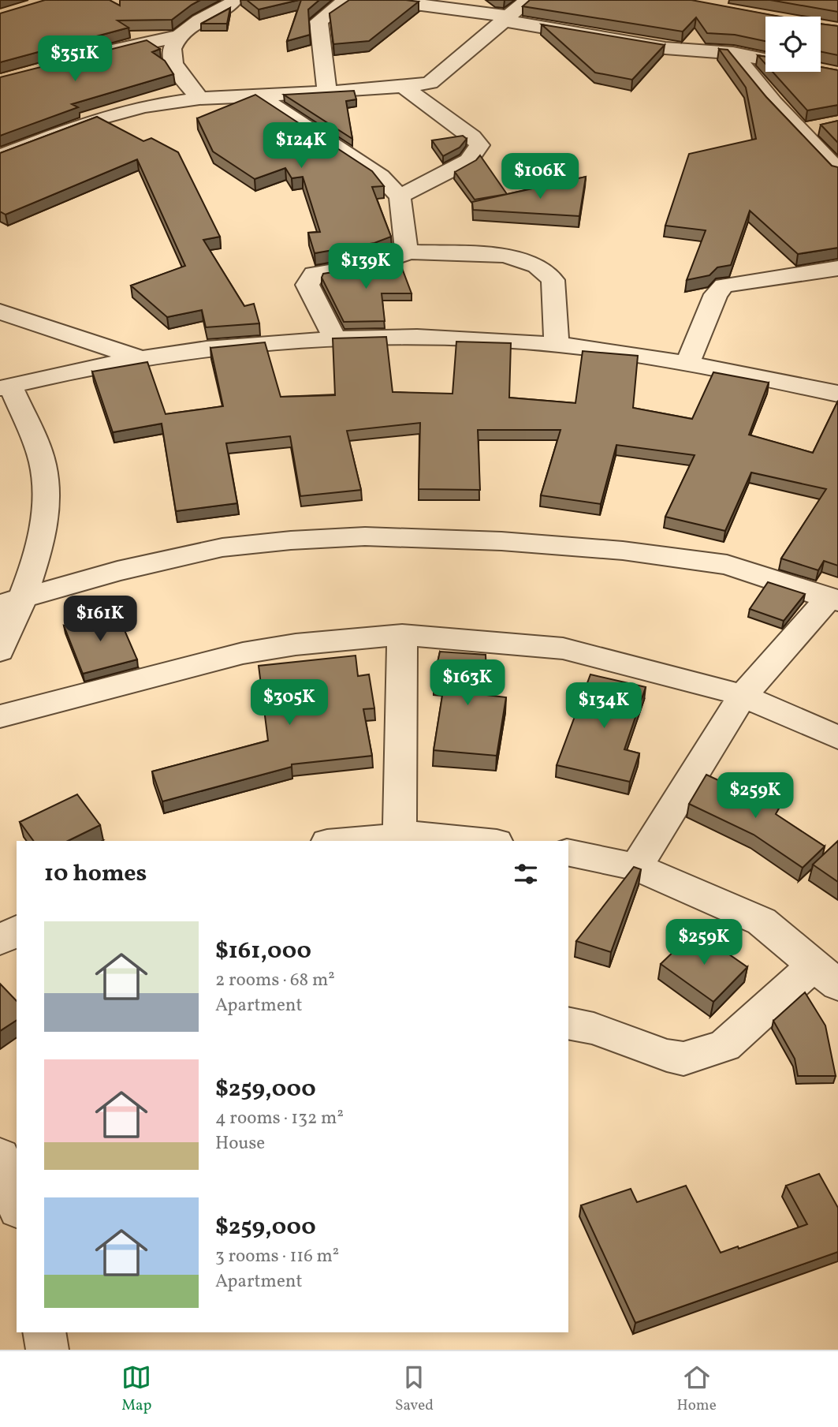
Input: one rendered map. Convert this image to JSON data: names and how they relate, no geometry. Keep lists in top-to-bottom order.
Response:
{
  "page": {
    "price": [
      "$351K",
      "$124K",
      "$106K",
      "$139K",
      "$161K",
      "$163K",
      "$305K",
      "$134K",
      "$259K",
      "$259K"
    ],
    "heading": "10 homes",
    "list": [
      {
        "name": "$161,000",
        "note": "2 rooms · 68 m² · Apartment"
      },
      {
        "name": "$259,000",
        "note": "4 rooms · 132 m² · House"
      },
      {
        "name": "$259,000",
        "note": "3 rooms · 116 m² · Apartment"
      }
    ],
    "tabs": ["Map", "Saved", "Home"]
  }
}
